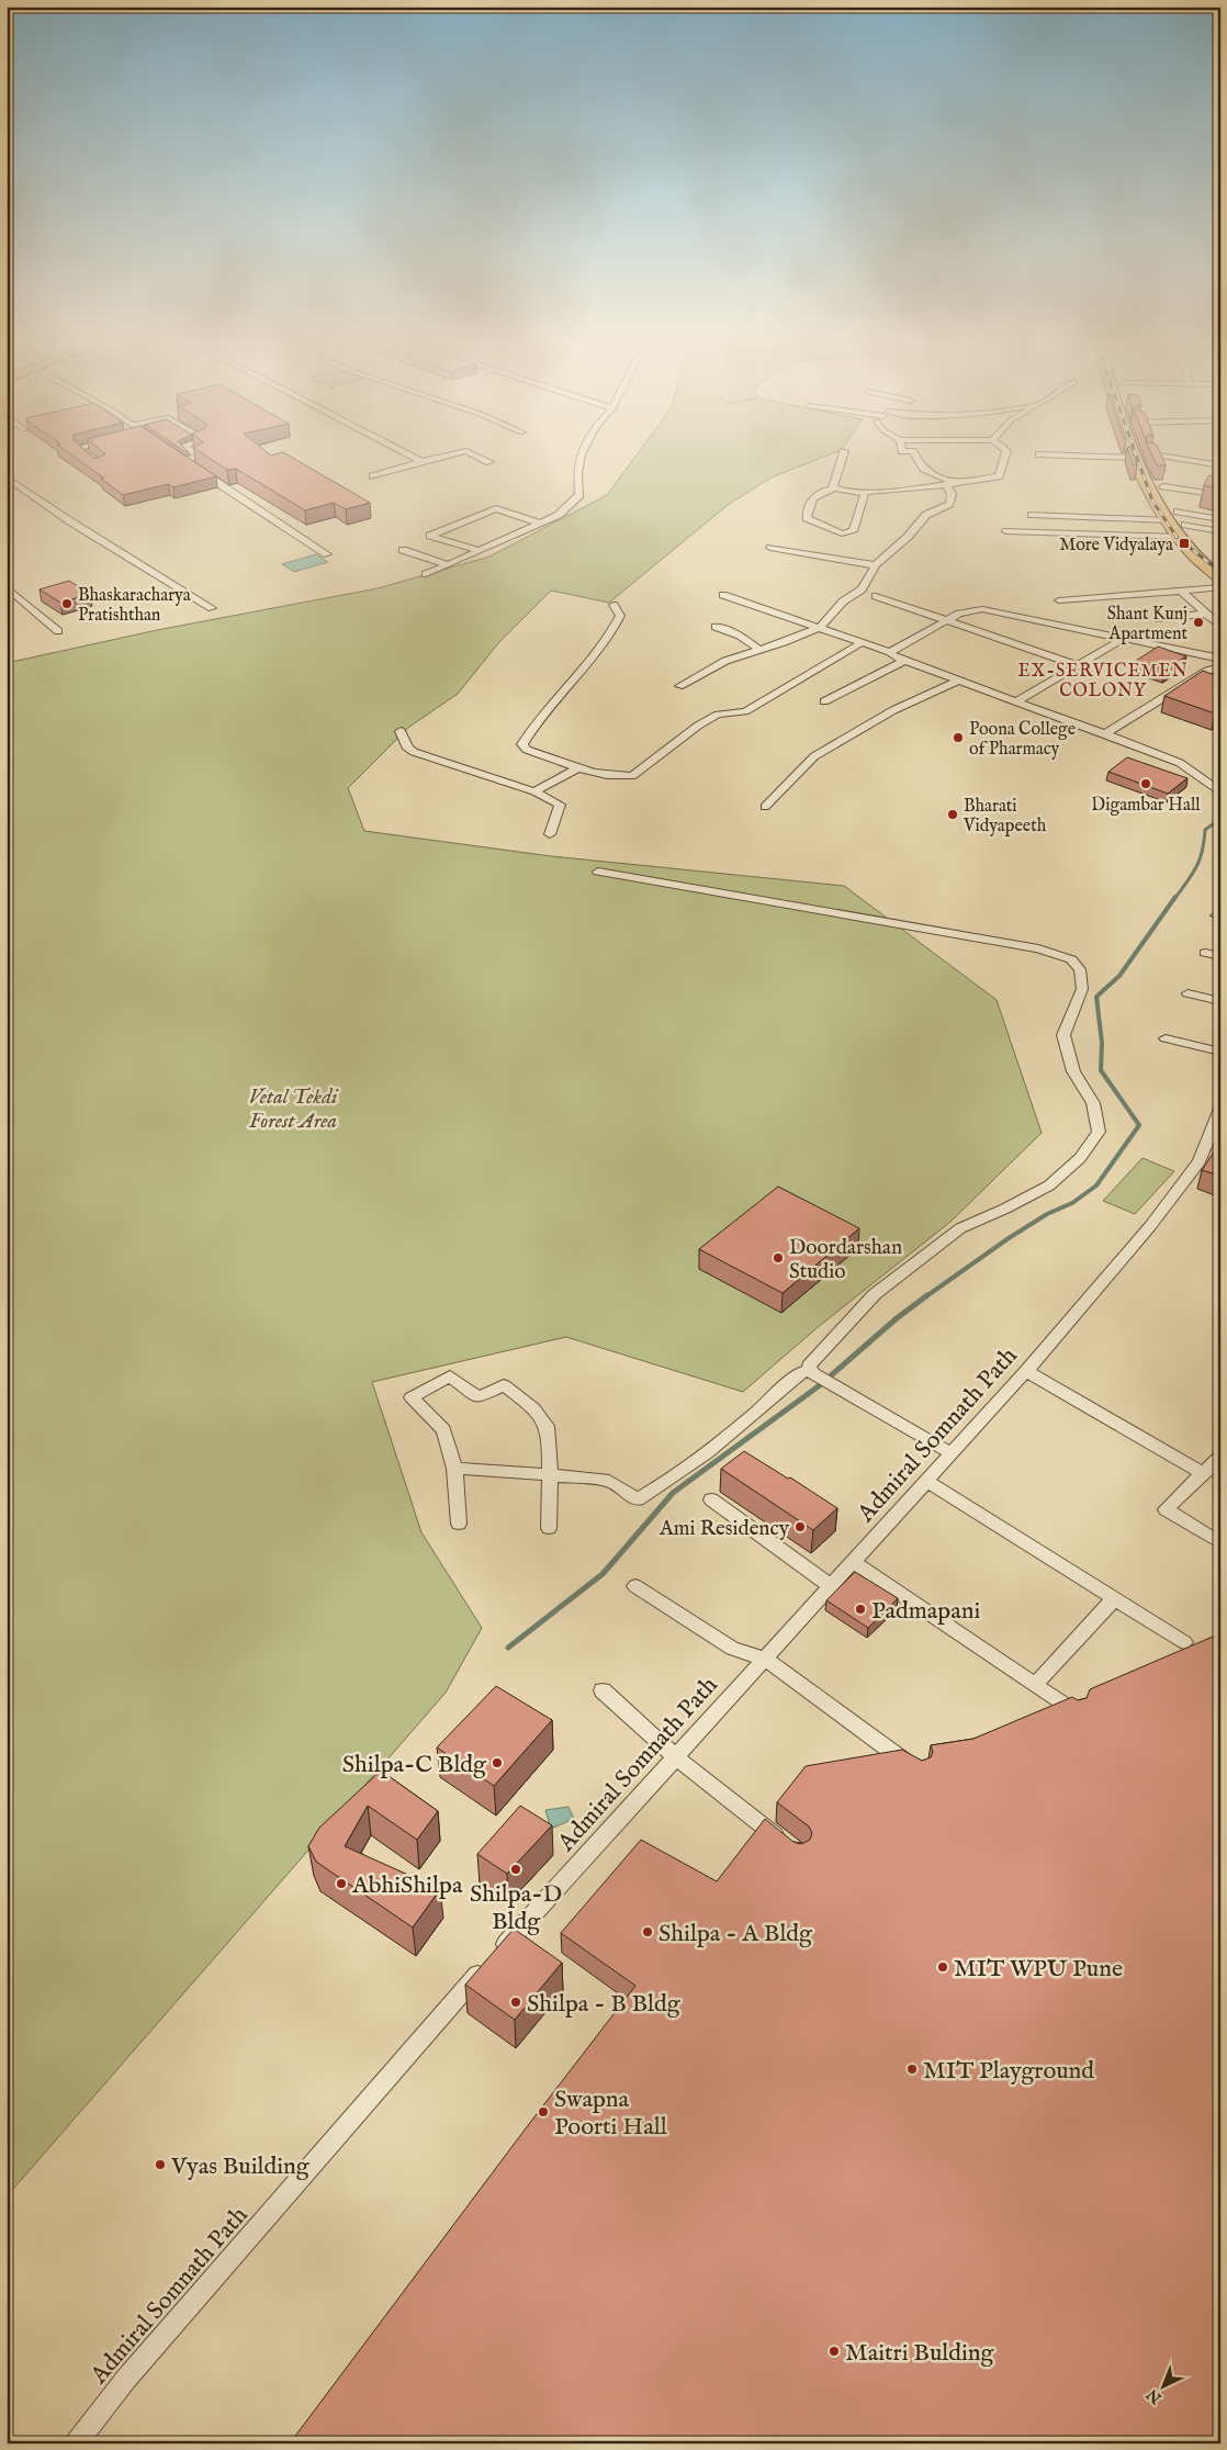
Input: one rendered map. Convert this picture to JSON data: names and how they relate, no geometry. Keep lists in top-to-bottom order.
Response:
{
  "streets": {
    "street": ["Admiral Somnath Path"]
  },
  "districts": ["EX-SERVICEMEN COLONY"],
  "parks": ["Vetal Tekdi Forest Area"],
  "places": {
    "transit": ["More Vidyalaya"],
    "other": [
      "Bhaskaracharya Pratishthan",
      "Shant Kunj Apartment",
      "Poona College of Pharmacy",
      "Digambar Hall",
      "Bharati Vidyapeeth",
      "Doordarshan Studio",
      "Ami Residency",
      "Padmapani",
      "Shilpa-C Bldg",
      "Shilpa-D Bldg",
      "AbhiShilpa",
      "Shilpa - A Bldg",
      "MIT WPU Pune",
      "Shilpa - B Bldg",
      "MIT Playground",
      "Swapna Poorti Hall",
      "Vyas Building",
      "Maitri Bulding"
    ]
  },
  "north": "bottom left"
}
